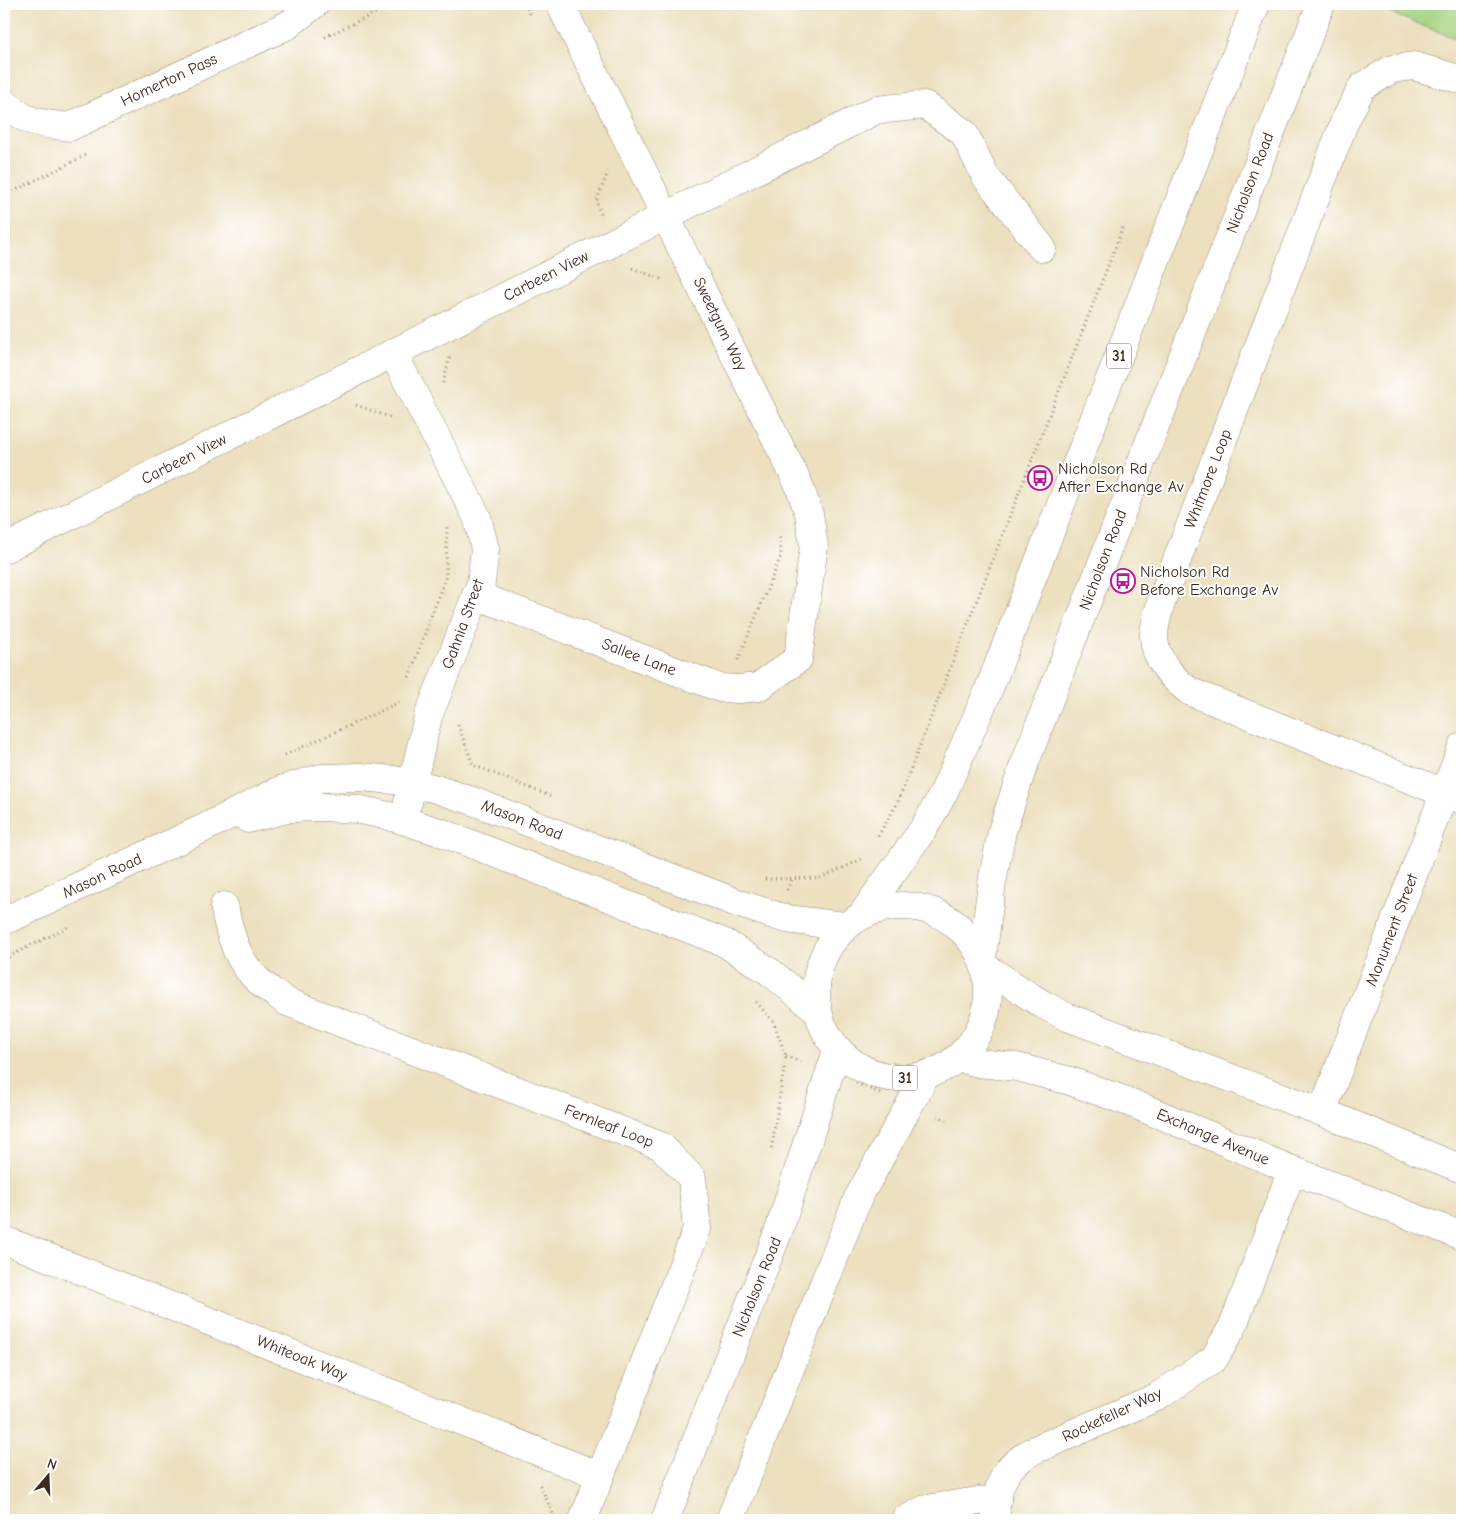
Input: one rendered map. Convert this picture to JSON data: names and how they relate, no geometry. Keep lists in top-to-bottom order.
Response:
{
  "streets": {
    "street": [
      "Homerton Pass",
      "Nicholson Road",
      "Carbeen View",
      "Sweetgum Way",
      "31",
      "Whitmore Loop",
      "Gahnia Street",
      "Sallee Lane",
      "Mason Road",
      "Monument Street",
      "Fernleaf Loop",
      "Exchange Avenue",
      "Whiteoak Way",
      "Rockefeller Way"
    ]
  },
  "crossings": [
    ["Nicholson Road", "31"],
    ["Nicholson Road", "Mason Road"],
    ["Nicholson Road", "Exchange Avenue"],
    ["Carbeen View", "Sweetgum Way"],
    ["Carbeen View", "Gahnia Street"],
    ["Sweetgum Way", "Sallee Lane"],
    ["31", "Mason Road"],
    ["31", "Exchange Avenue"],
    ["Whitmore Loop", "Monument Street"],
    ["Gahnia Street", "Sallee Lane"],
    ["Gahnia Street", "Mason Road"],
    ["Mason Road", "Exchange Avenue"],
    ["Fernleaf Loop", "Whiteoak Way"],
    ["Exchange Avenue", "Rockefeller Way"]
  ],
  "places": {
    "bus stop": ["Nicholson Rd After Exchange Av", "Nicholson Rd Before Exchange Av"]
  },
  "north": "top"
}
